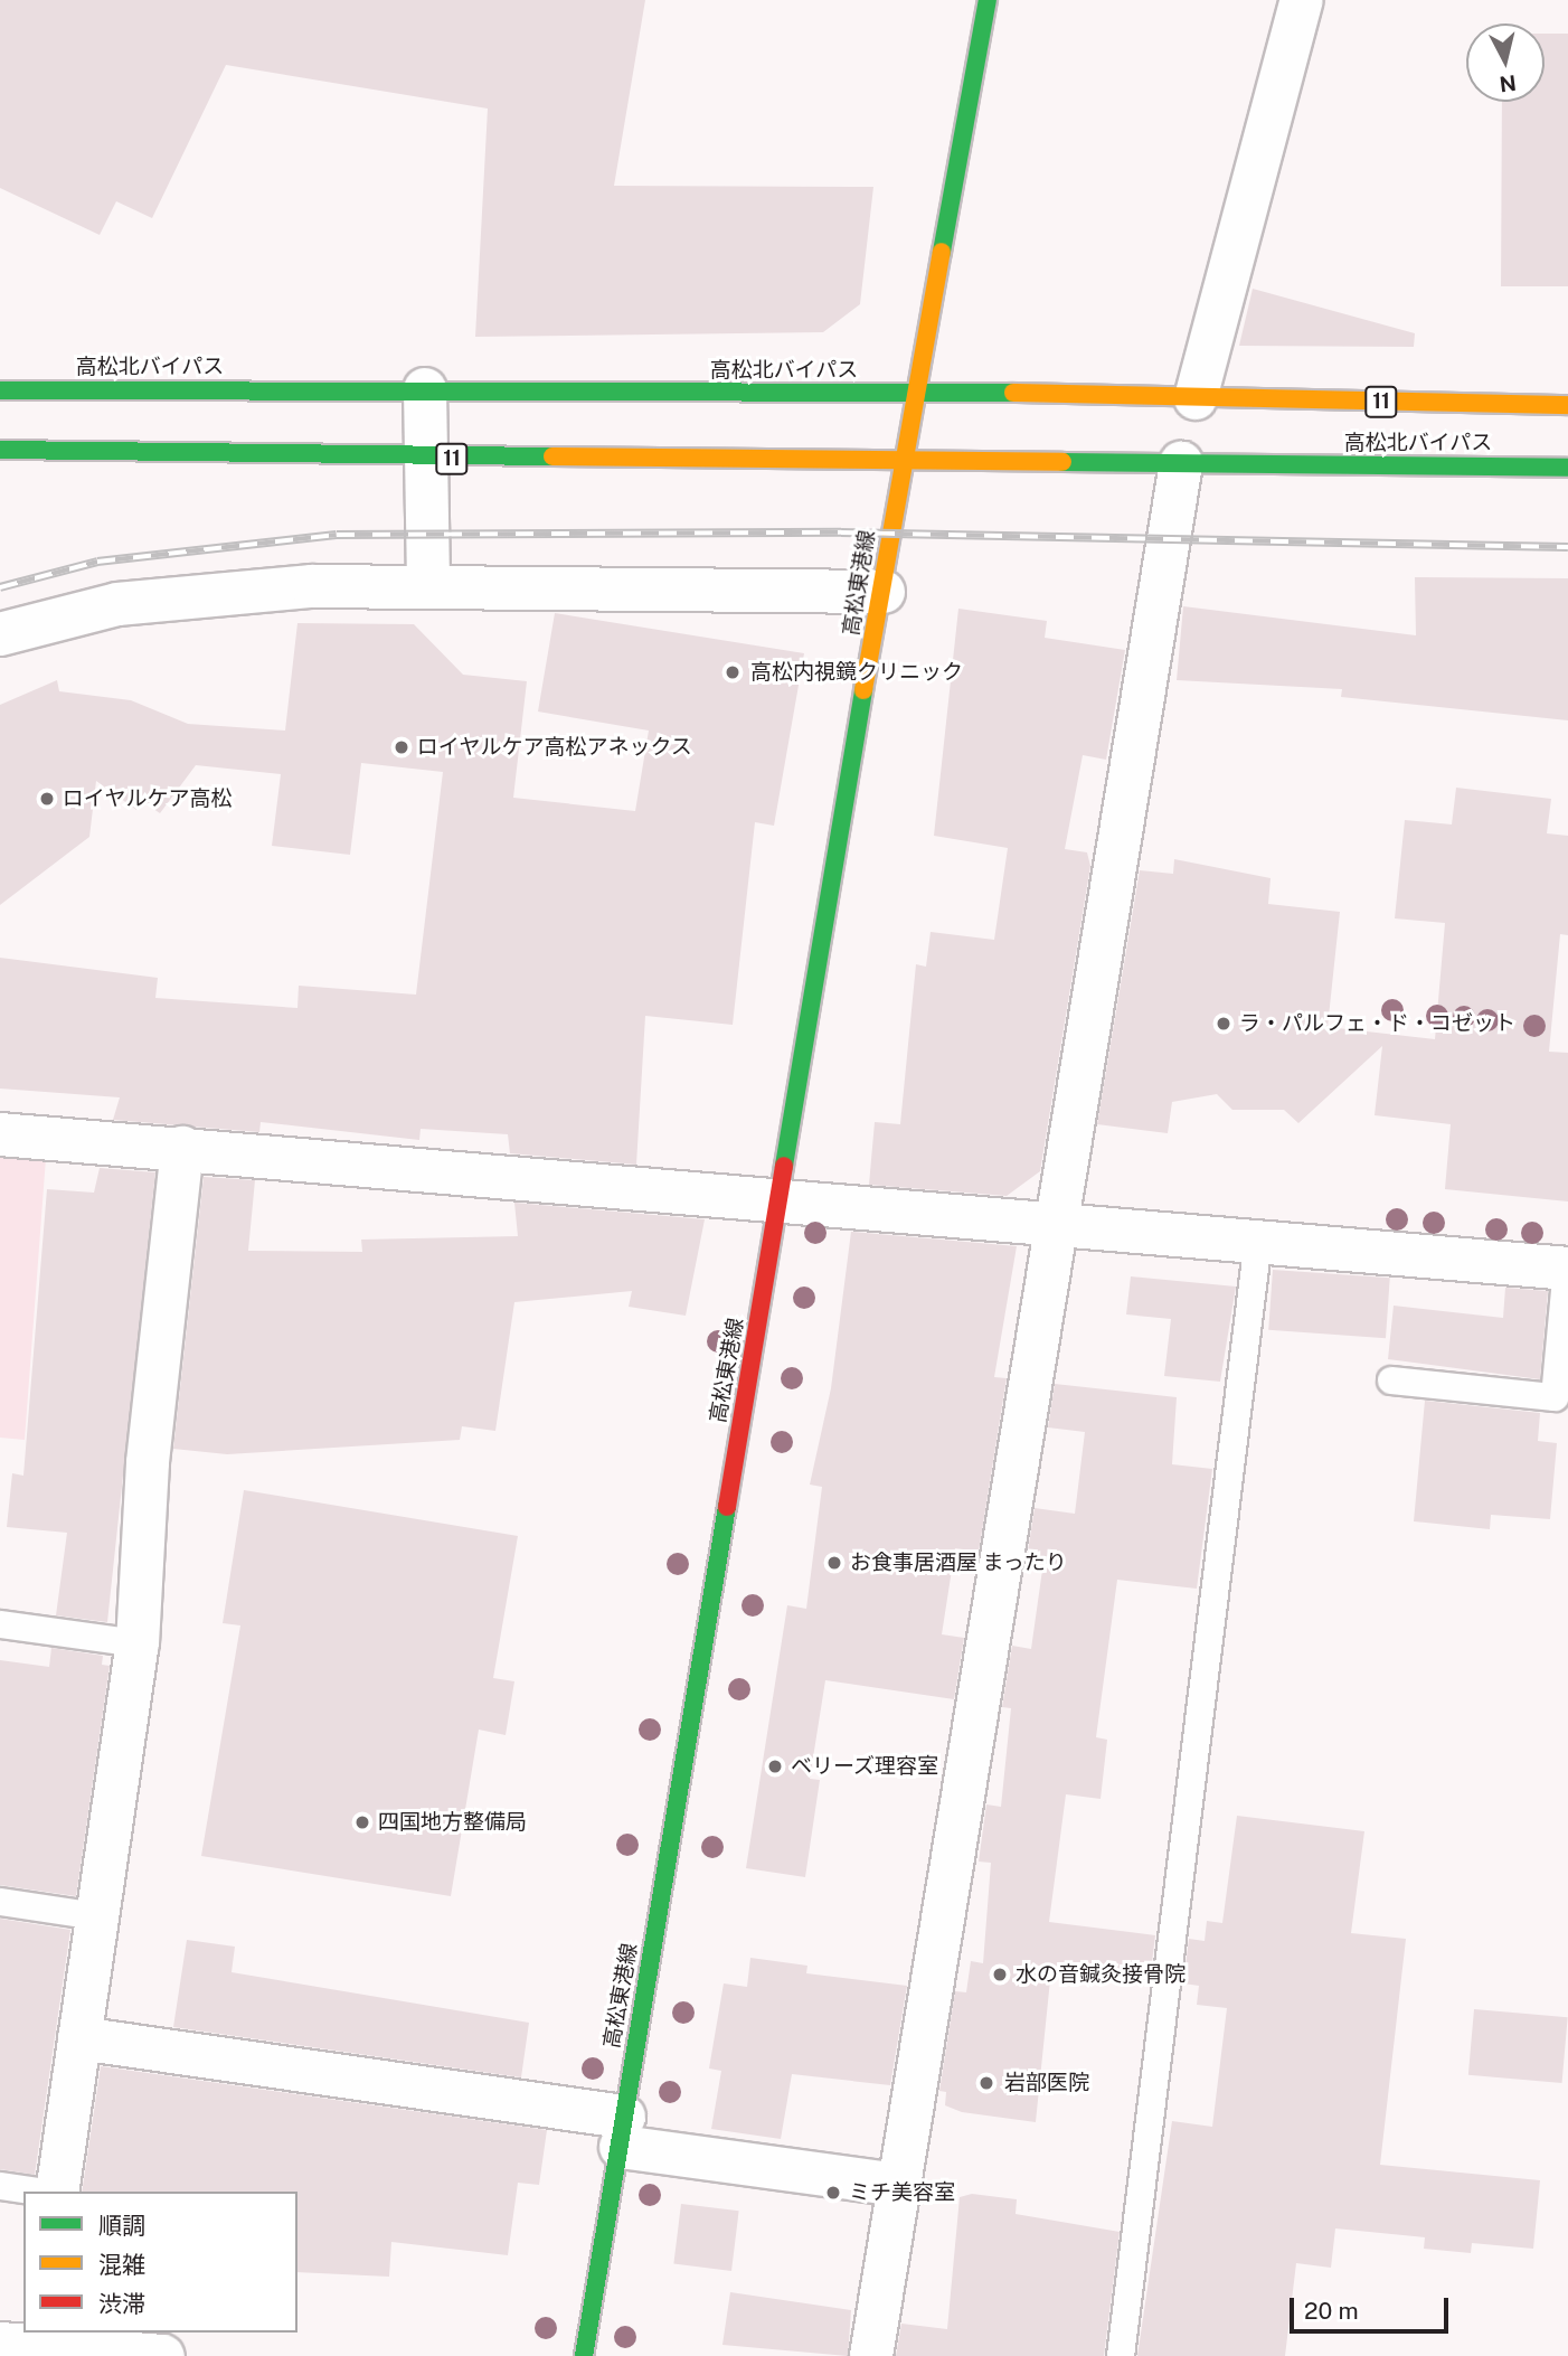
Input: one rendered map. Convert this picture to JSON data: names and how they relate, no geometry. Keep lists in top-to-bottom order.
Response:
{
  "streets": {
    "main road": ["高松北バイパス", "11", "高松東港線"]
  },
  "crossings": [
    ["高松北バイパス", "高松東港線"]
  ],
  "places": [
    "高松内視鏡クリニック",
    "ロイヤルケア高松アネックス",
    "ロイヤルケア高松",
    "ラ・パルフェ・ド・コゼット",
    "お食事居酒屋 まったり",
    "ベリーズ理容室",
    "四国地方整備局",
    "水の音鍼灸接骨院",
    "岩部医院",
    "ミチ美容室"
  ],
  "legend": ["順調", "混雑", "渋滞"],
  "scale_bar": "20 m",
  "north": "bottom"
}
